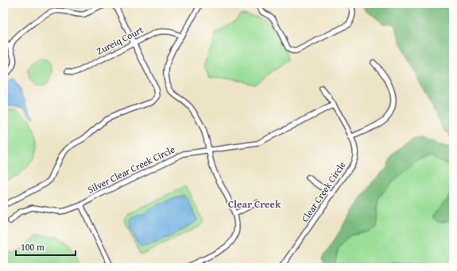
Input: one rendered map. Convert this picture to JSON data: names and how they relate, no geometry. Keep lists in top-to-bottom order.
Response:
{
  "streets": {
    "street": ["Zureiq Court", "Silver Clear Creek Circle", "Clear Creek Circle"]
  },
  "crossings": [
    ["Silver Clear Creek Circle", "Clear Creek Circle"]
  ],
  "districts": ["Clear Creek"],
  "scale_bar": "100 m"
}
